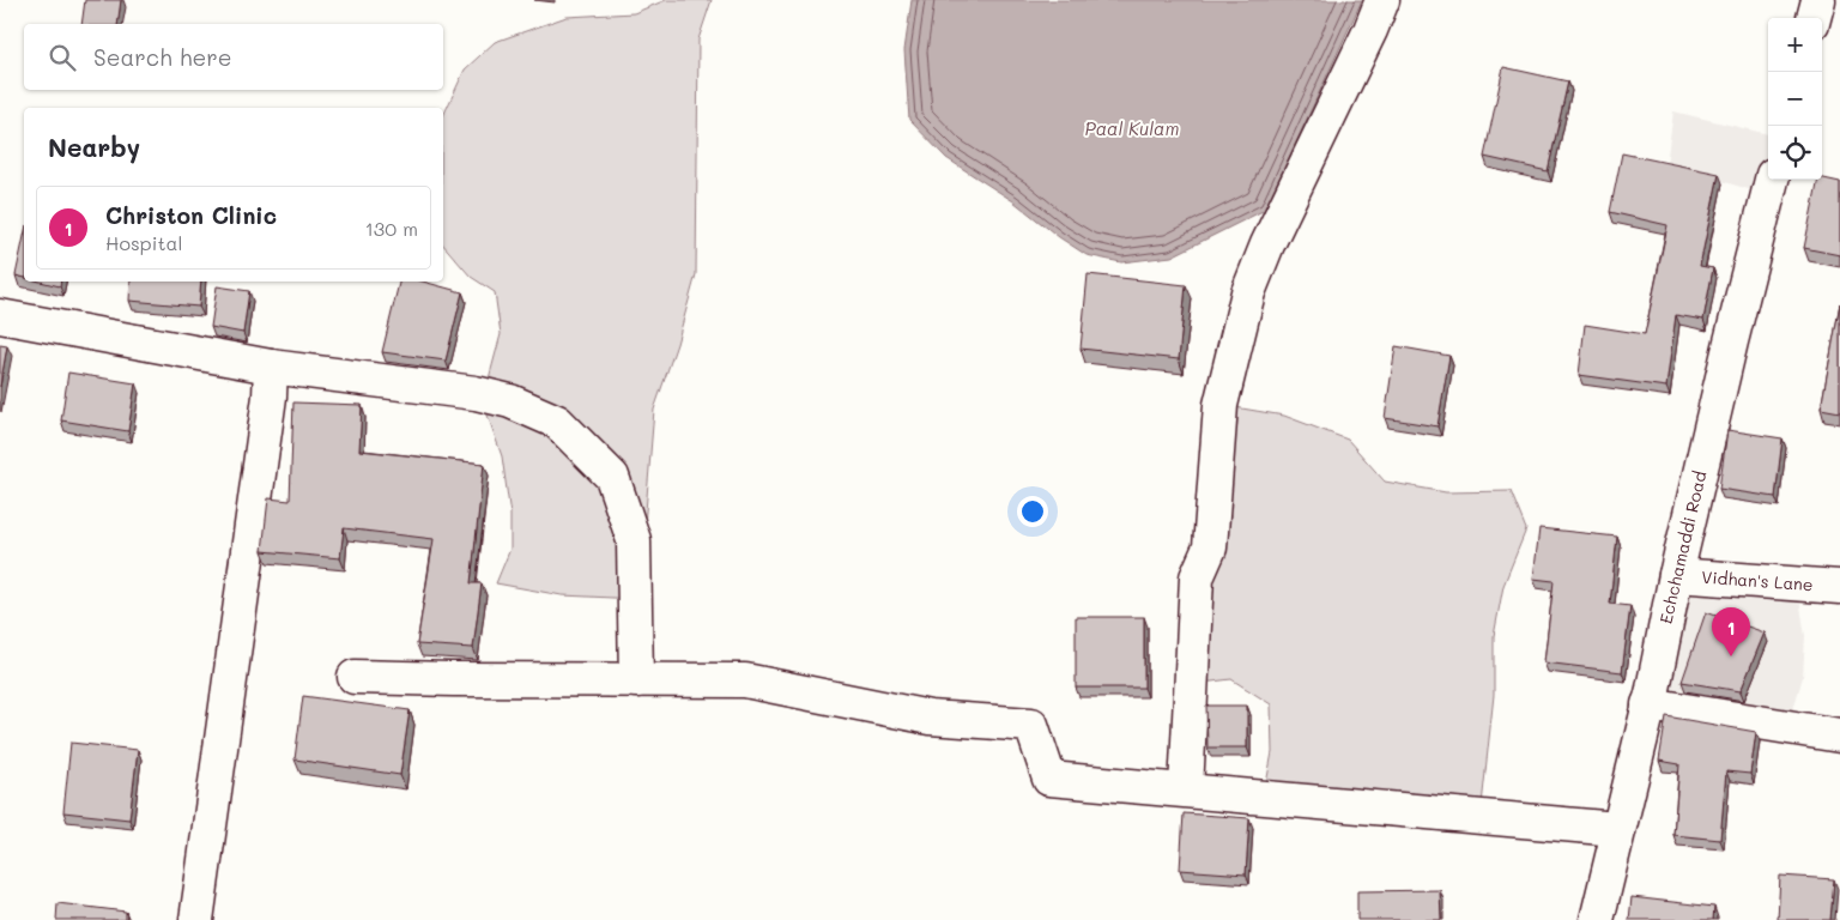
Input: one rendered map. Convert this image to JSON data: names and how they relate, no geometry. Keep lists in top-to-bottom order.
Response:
{
  "streets": {
    "street": ["Echchamaddi Road", "Vidhan's Lane"]
  },
  "crossings": [
    ["Echchamaddi Road", "Vidhan's Lane"]
  ],
  "water": ["Paal Kulam"],
  "page": {
    "map_buttons": ["+", "−"],
    "search": "Search here",
    "heading": "Nearby",
    "list": [
      {
        "mark": "1",
        "name": "Christon Clinic",
        "note": "Hospital",
        "value": "130 m"
      }
    ],
    "pins": "1"
  }
}
